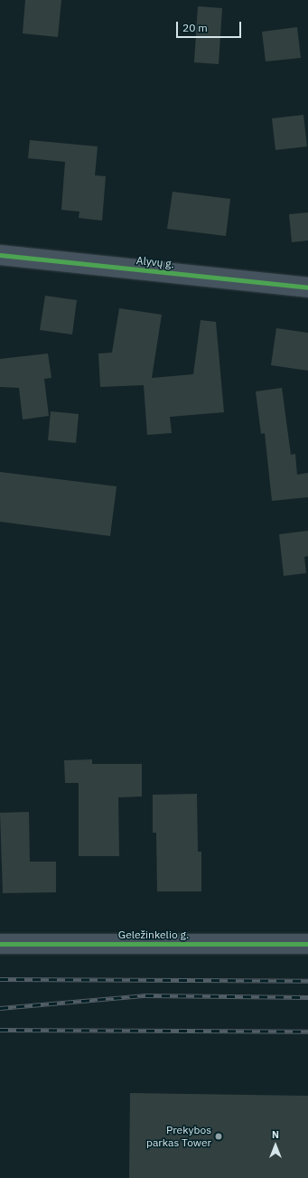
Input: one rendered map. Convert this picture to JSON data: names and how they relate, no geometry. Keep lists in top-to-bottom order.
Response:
{
  "streets": {
    "street": ["Alyvų g.", "Geležinkelio g."]
  },
  "places": ["Prekybos parkas Tower"],
  "scale_bar": "20 m",
  "north": "top"
}
